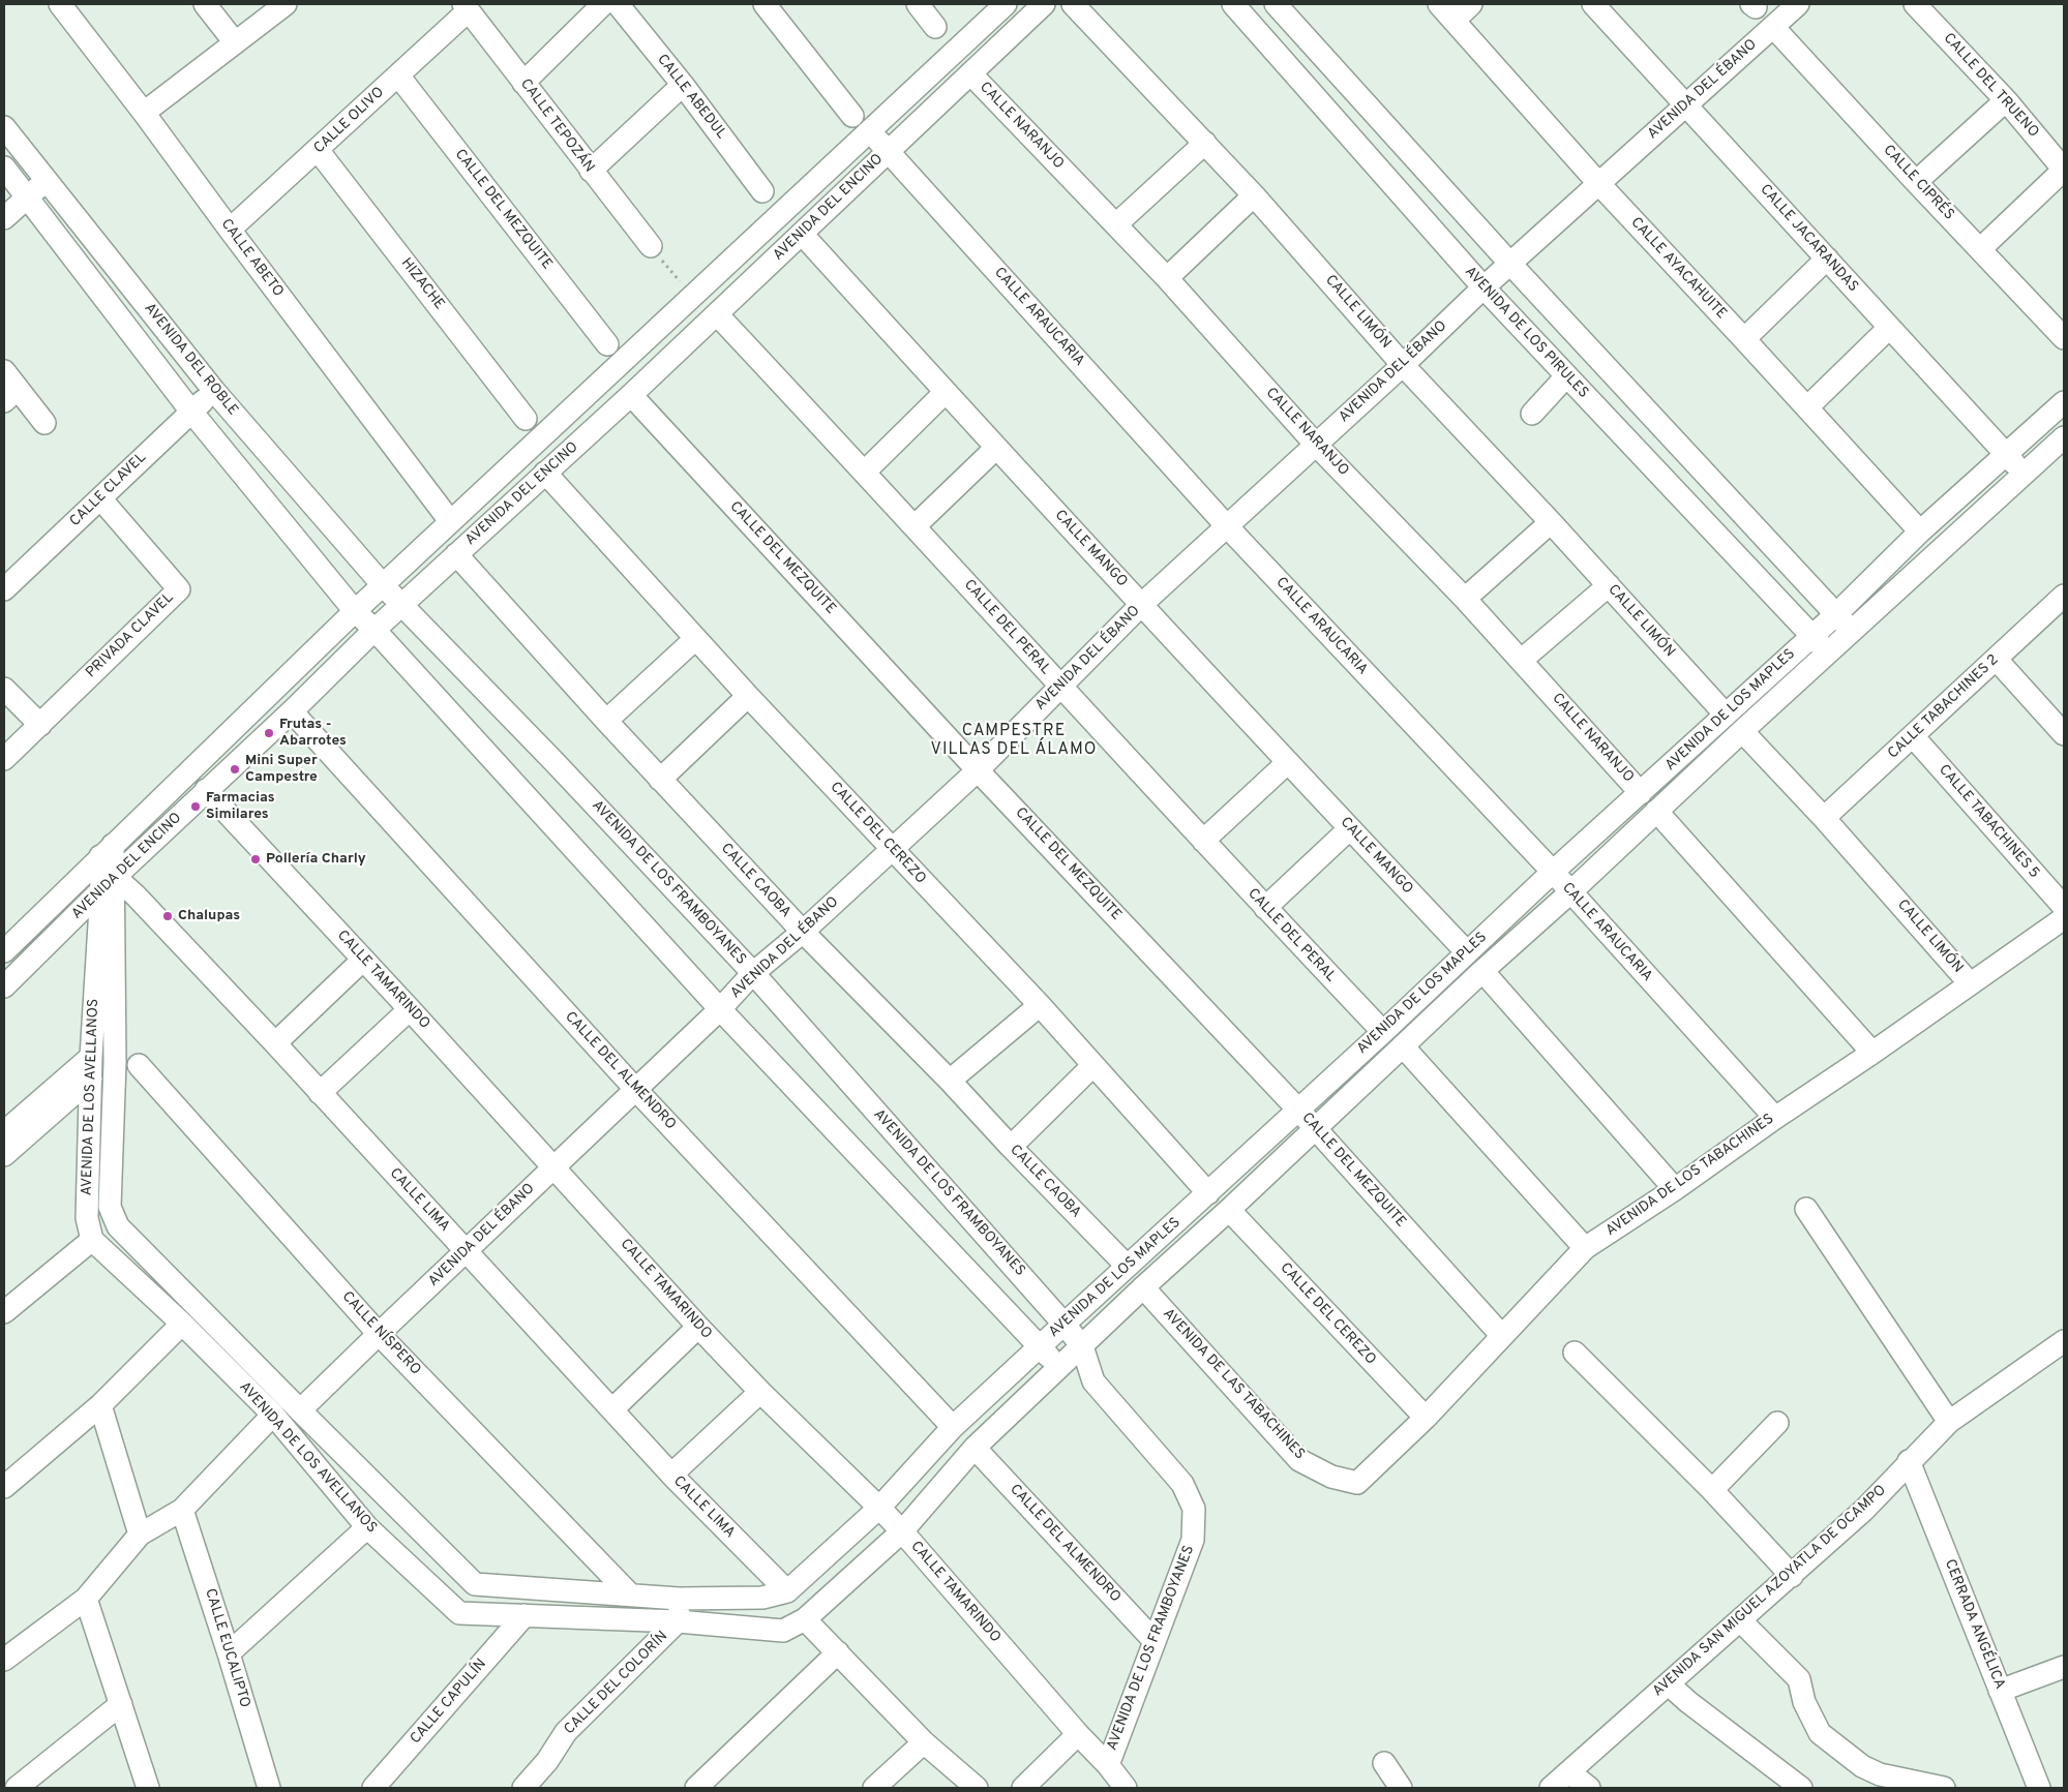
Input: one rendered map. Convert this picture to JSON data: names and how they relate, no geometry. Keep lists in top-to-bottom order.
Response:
{
  "streets": {
    "street": [
      "CALLE DEL TRUENO",
      "AVENIDA DEL ÉBANO",
      "CALLE ABEDUL",
      "CALLE OLIVO",
      "CALLE TEPOZÁN",
      "CALLE NARANJO",
      "CALLE CIPRÉS",
      "AVENIDA DEL ENCINO",
      "CALLE DEL MEZQUITE",
      "CALLE JACARANDAS",
      "CALLE ABETO",
      "CALLE AYACAHUITE",
      "HIZACHE",
      "CALLE LIMÓN",
      "CALLE ARAUCARIA",
      "AVENIDA DE LOS PIRULES",
      "AVENIDA DEL ROBLE",
      "CALLE CLAVEL",
      "CALLE MANGO",
      "CALLE DEL PERAL",
      "PRIVADA CLAVEL",
      "CALLE TABACHINES 2",
      "AVENIDA DE LOS MAPLES",
      "CALLE TABACHINES 5",
      "CALLE DEL CEREZO",
      "CALLE CAOBA",
      "AVENIDA DE LOS FRAMBOYANES",
      "CALLE TAMARINDO",
      "CALLE DEL ALMENDRO",
      "AVENIDA DE LOS AVELLANOS",
      "AVENIDA DE LOS TABACHINES",
      "CALLE LIMA",
      "CALLE NÍSPERO",
      "AVENIDA DE LAS TABACHINES",
      "AVENIDA SAN MIGUEL AZOYATLA DE OCAMPO",
      "CERRADA ANGÉLICA",
      "CALLE EUCALIPTO",
      "CALLE DEL COLORÍN",
      "CALLE CAPULÍN"
    ]
  },
  "crossings": [
    ["AVENIDA DEL ÉBANO", "CALLE NARANJO"],
    ["AVENIDA DEL ÉBANO", "CALLE CIPRÉS"],
    ["AVENIDA DEL ÉBANO", "CALLE DEL MEZQUITE"],
    ["AVENIDA DEL ÉBANO", "CALLE JACARANDAS"],
    ["AVENIDA DEL ÉBANO", "CALLE AYACAHUITE"],
    ["AVENIDA DEL ÉBANO", "CALLE LIMÓN"],
    ["AVENIDA DEL ÉBANO", "CALLE ARAUCARIA"],
    ["AVENIDA DEL ÉBANO", "AVENIDA DE LOS PIRULES"],
    ["AVENIDA DEL ÉBANO", "CALLE MANGO"],
    ["AVENIDA DEL ÉBANO", "CALLE DEL PERAL"],
    ["AVENIDA DEL ÉBANO", "CALLE DEL CEREZO"],
    ["AVENIDA DEL ÉBANO", "CALLE CAOBA"],
    ["AVENIDA DEL ÉBANO", "AVENIDA DE LOS FRAMBOYANES"],
    ["AVENIDA DEL ÉBANO", "CALLE TAMARINDO"],
    ["AVENIDA DEL ÉBANO", "CALLE DEL ALMENDRO"],
    ["AVENIDA DEL ÉBANO", "AVENIDA DE LOS AVELLANOS"],
    ["AVENIDA DEL ÉBANO", "CALLE LIMA"],
    ["AVENIDA DEL ÉBANO", "CALLE NÍSPERO"],
    ["CALLE OLIVO", "CALLE TEPOZÁN"],
    ["CALLE OLIVO", "CALLE DEL MEZQUITE"],
    ["CALLE OLIVO", "CALLE ABETO"],
    ["CALLE OLIVO", "HIZACHE"],
    ["CALLE NARANJO", "AVENIDA DEL ENCINO"],
    ["CALLE NARANJO", "AVENIDA DE LOS MAPLES"],
    ["AVENIDA DEL ENCINO", "CALLE DEL MEZQUITE"],
    ["AVENIDA DEL ENCINO", "CALLE ARAUCARIA"],
    ["AVENIDA DEL ENCINO", "AVENIDA DEL ROBLE"],
    ["AVENIDA DEL ENCINO", "CALLE MANGO"],
    ["AVENIDA DEL ENCINO", "CALLE DEL PERAL"],
    ["AVENIDA DEL ENCINO", "CALLE DEL CEREZO"],
    ["AVENIDA DEL ENCINO", "CALLE CAOBA"],
    ["AVENIDA DEL ENCINO", "AVENIDA DE LOS FRAMBOYANES"],
    ["AVENIDA DEL ENCINO", "CALLE TAMARINDO"],
    ["AVENIDA DEL ENCINO", "CALLE DEL ALMENDRO"],
    ["AVENIDA DEL ENCINO", "AVENIDA DE LOS AVELLANOS"],
    ["AVENIDA DEL ENCINO", "CALLE LIMA"],
    ["CALLE DEL MEZQUITE", "AVENIDA DE LOS MAPLES"],
    ["CALLE DEL MEZQUITE", "AVENIDA DE LOS TABACHINES"],
    ["CALLE JACARANDAS", "AVENIDA DE LOS MAPLES"],
    ["CALLE AYACAHUITE", "AVENIDA DE LOS MAPLES"],
    ["CALLE LIMÓN", "CALLE TABACHINES 2"],
    ["CALLE LIMÓN", "AVENIDA DE LOS MAPLES"],
    ["CALLE LIMÓN", "AVENIDA DE LOS TABACHINES"],
    ["CALLE ARAUCARIA", "AVENIDA DE LOS MAPLES"],
    ["CALLE ARAUCARIA", "AVENIDA DE LOS TABACHINES"],
    ["AVENIDA DE LOS PIRULES", "AVENIDA DE LOS MAPLES"],
    ["AVENIDA DEL ROBLE", "CALLE CLAVEL"],
    ["AVENIDA DEL ROBLE", "AVENIDA DE LOS FRAMBOYANES"],
    ["CALLE CLAVEL", "PRIVADA CLAVEL"],
    ["CALLE MANGO", "AVENIDA DE LOS MAPLES"],
    ["CALLE DEL PERAL", "AVENIDA DE LOS MAPLES"],
    ["CALLE TABACHINES 2", "CALLE TABACHINES 5"],
    ["AVENIDA DE LOS MAPLES", "CALLE DEL CEREZO"],
    ["AVENIDA DE LOS MAPLES", "CALLE CAOBA"],
    ["AVENIDA DE LOS MAPLES", "AVENIDA DE LOS FRAMBOYANES"],
    ["AVENIDA DE LOS MAPLES", "CALLE TAMARINDO"],
    ["AVENIDA DE LOS MAPLES", "CALLE DEL ALMENDRO"],
    ["AVENIDA DE LOS MAPLES", "AVENIDA DE LOS AVELLANOS"],
    ["AVENIDA DE LOS MAPLES", "CALLE LIMA"],
    ["AVENIDA DE LOS MAPLES", "AVENIDA DE LAS TABACHINES"],
    ["CALLE DEL CEREZO", "AVENIDA DE LOS TABACHINES"],
    ["AVENIDA DE LOS FRAMBOYANES", "CALLE TAMARINDO"],
    ["AVENIDA DE LOS FRAMBOYANES", "CALLE DEL ALMENDRO"],
    ["AVENIDA DE LOS AVELLANOS", "CALLE LIMA"],
    ["AVENIDA DE LOS AVELLANOS", "CALLE NÍSPERO"],
    ["AVENIDA DE LOS AVELLANOS", "CALLE DEL COLORÍN"],
    ["AVENIDA DE LOS AVELLANOS", "CALLE CAPULÍN"],
    ["AVENIDA DE LOS TABACHINES", "AVENIDA DE LAS TABACHINES"],
    ["AVENIDA SAN MIGUEL AZOYATLA DE OCAMPO", "CERRADA ANGÉLICA"]
  ],
  "districts": ["CAMPESTRE VILLAS DEL ÁLAMO"],
  "places": [
    "Frutas - Abarrotes",
    "Mini Super Campestre",
    "Farmacias Similares",
    "Pollería Charly",
    "Chalupas"
  ]
}
